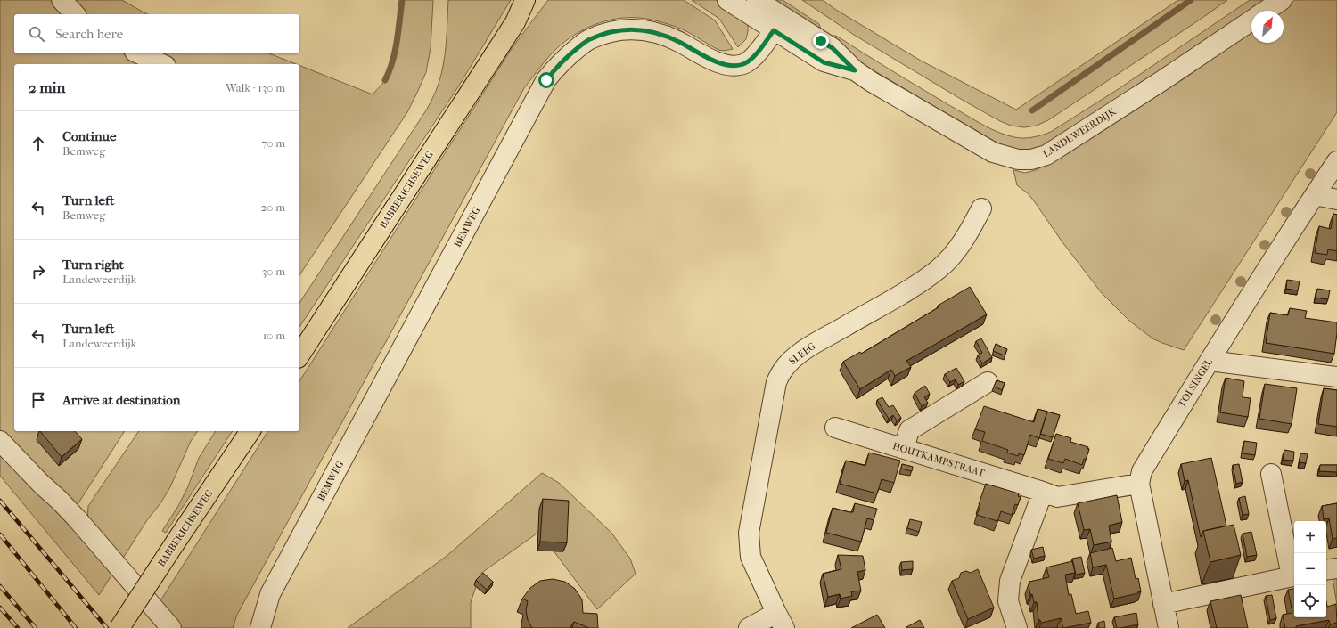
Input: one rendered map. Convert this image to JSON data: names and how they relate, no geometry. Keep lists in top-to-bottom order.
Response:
{
  "streets": {
    "main road": ["BABBERICHSEWEG"],
    "street": [
      "LANDEWEERDIJK",
      "BEMWEG",
      "SLEEG",
      "TOLSINGEL",
      "HOUTKAMPSTRAAT"
    ]
  },
  "crossings": [
    ["LANDEWEERDIJK", "BEMWEG"],
    ["TOLSINGEL", "HOUTKAMPSTRAAT"]
  ],
  "north": "top right",
  "page": {
    "search": "Search here",
    "heading": ["2 min", "Walk · 130 m"],
    "list": [
      ["Continue", "Bemweg", "70 m"],
      ["Turn left", "Bemweg", "20 m"],
      ["Turn right", "Landeweerdijk", "30 m"],
      ["Turn left", "Landeweerdijk", "10 m"],
      "Arrive at destination"
    ],
    "map_buttons": ["+", "−"]
  }
}
